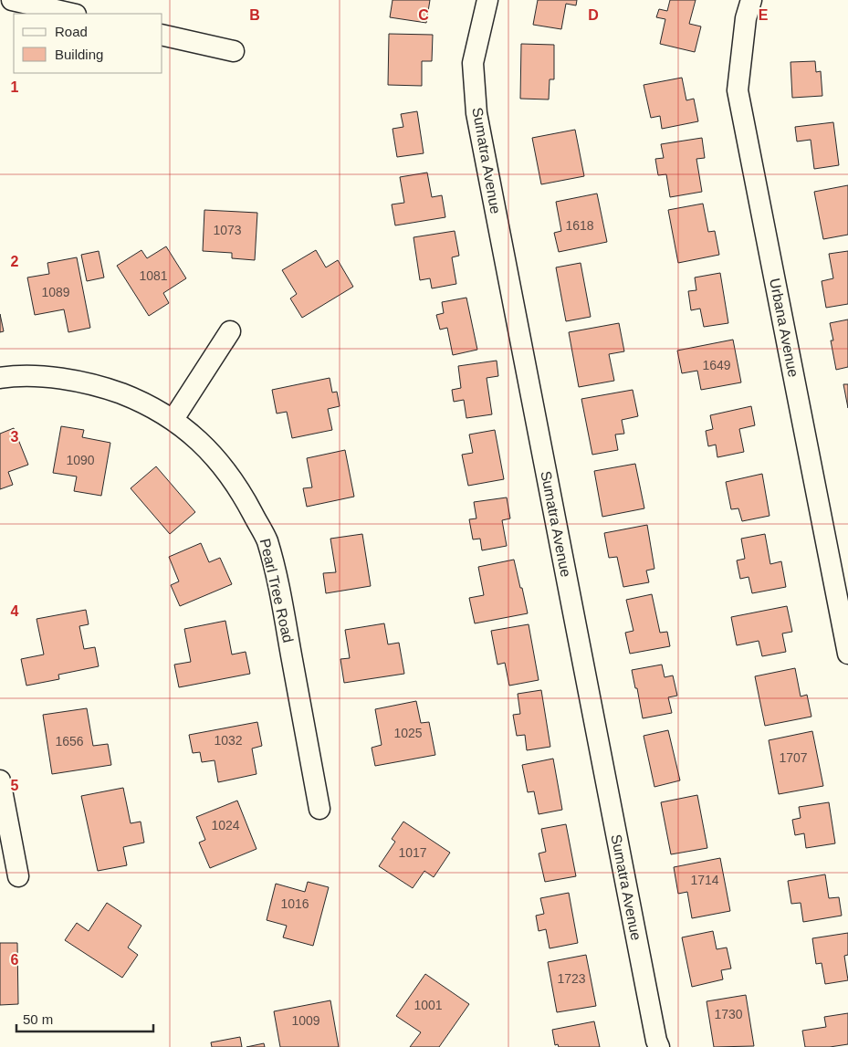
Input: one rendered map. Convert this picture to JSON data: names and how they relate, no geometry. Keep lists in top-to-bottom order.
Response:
{
  "streets": {
    "street": ["Sumatra Avenue", "Urbana Avenue", "Pearl Tree Road"]
  },
  "house_numbers": [
    "1618",
    "1073",
    "1081",
    "1089",
    "1649",
    "1090",
    "1025",
    "1032",
    "1656",
    "1707",
    "1024",
    "1017",
    "1714",
    "1016",
    "1723",
    "1001",
    "1730",
    "1009"
  ],
  "legend": ["Road", "Building"],
  "scale_bar": "50 m",
  "grid": {
    "columns": [
      "B",
      "C",
      "D",
      "E"
    ],
    "rows": [
      "1",
      "2",
      "3",
      "4",
      "5",
      "6"
    ]
  }
}
